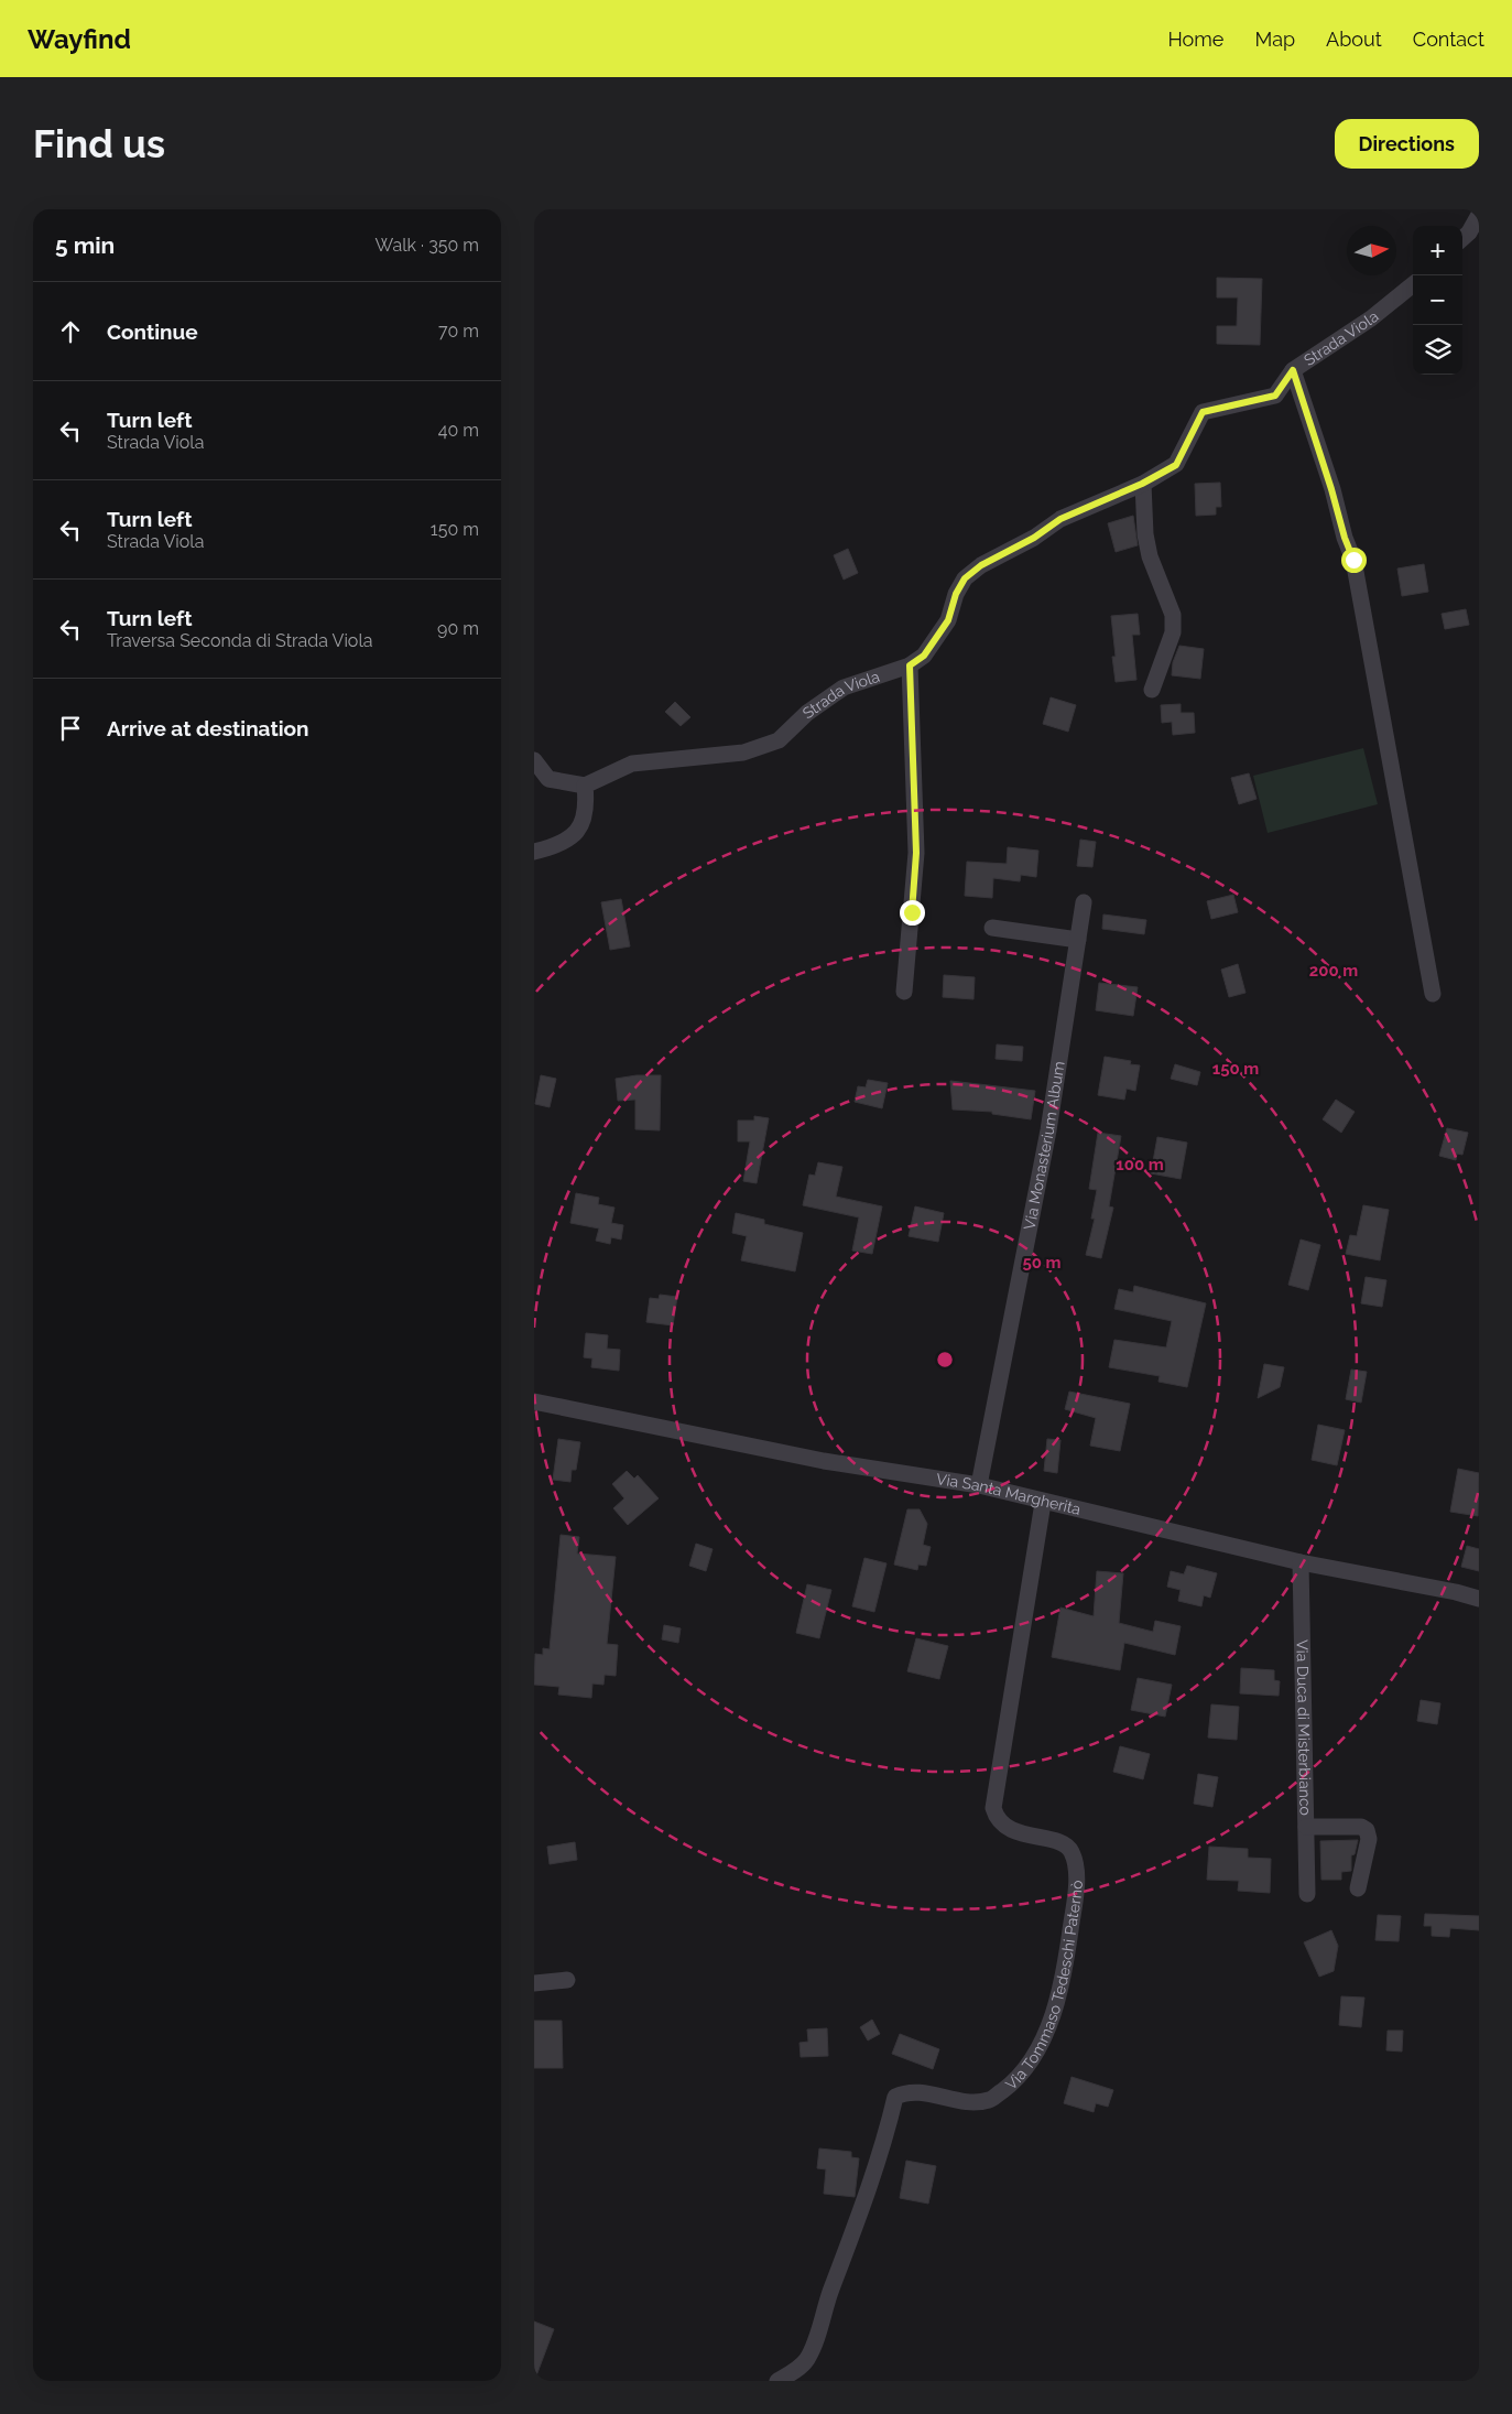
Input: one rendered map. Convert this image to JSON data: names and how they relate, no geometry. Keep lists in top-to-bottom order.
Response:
{
  "streets": {
    "street": [
      "Strada Viola",
      "Via Monasterium Album",
      "Via Santa Margherita",
      "Via Duca di Misterbianco",
      "Via Tommaso Tedeschi Paternò"
    ]
  },
  "crossings": [
    ["Via Monasterium Album", "Via Santa Margherita"],
    ["Via Santa Margherita", "Via Duca di Misterbianco"],
    ["Via Santa Margherita", "Via Tommaso Tedeschi Paternò"]
  ],
  "north": "right",
  "page": {
    "header": "Wayfind",
    "nav": [
      "Home",
      "Map",
      "About",
      "Contact"
    ],
    "buttons": "Directions",
    "title": "Find us",
    "heading": ["5 min", "Walk · 350 m"],
    "map_buttons": ["+", "−"],
    "list": [
      ["Continue", "70 m"],
      ["Turn left", "Strada Viola", "40 m"],
      ["Turn left", "Strada Viola", "150 m"],
      ["Turn left", "Traversa Seconda di Strada Viola", "90 m"],
      "Arrive at destination"
    ]
  },
  "rings": [
    "200 m",
    "150 m",
    "100 m",
    "50 m"
  ]
}
